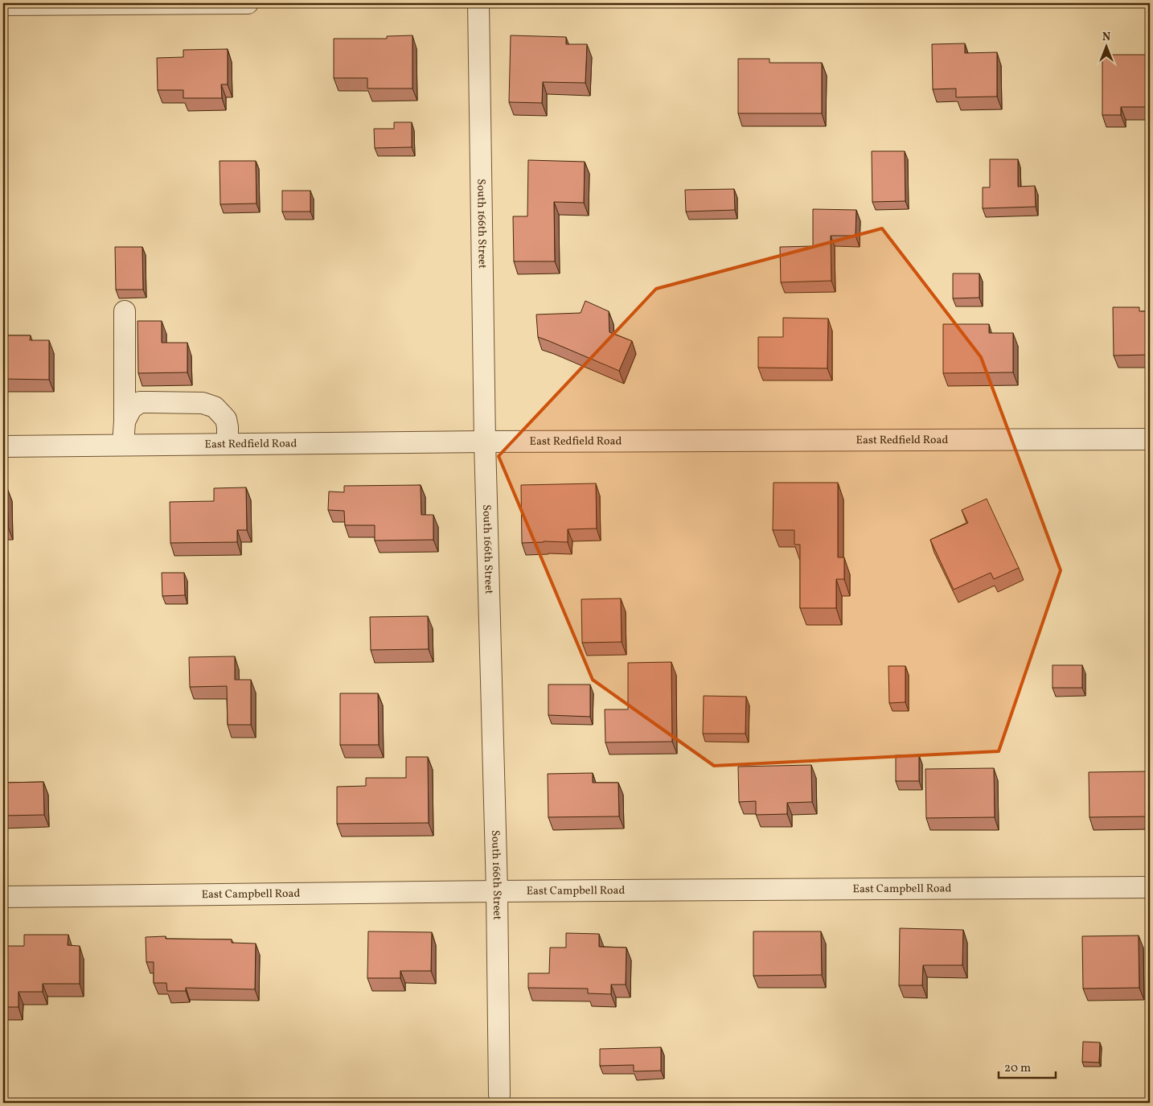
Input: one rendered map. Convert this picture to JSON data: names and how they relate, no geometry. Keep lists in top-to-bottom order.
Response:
{
  "streets": {
    "street": ["South 166th Street", "East Redfield Road", "East Campbell Road"]
  },
  "crossings": [
    ["South 166th Street", "East Redfield Road"],
    ["South 166th Street", "East Campbell Road"]
  ],
  "scale_bar": "20 m",
  "north": "top"
}
